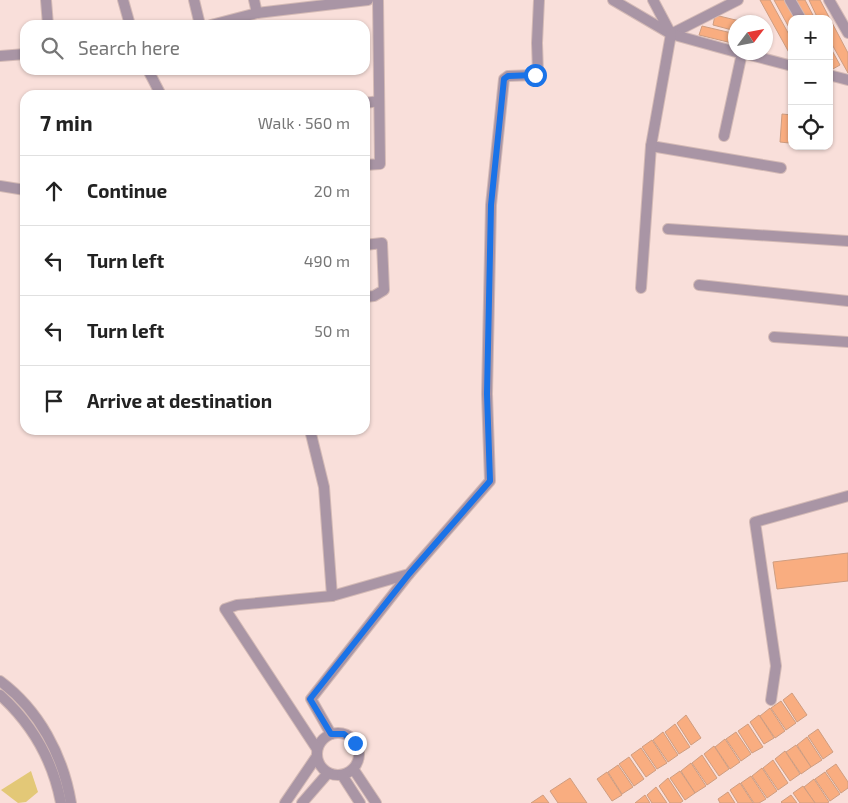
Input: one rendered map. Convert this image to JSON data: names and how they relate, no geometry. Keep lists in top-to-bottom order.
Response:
{
  "north": "top right",
  "page": {
    "map_buttons": ["+", "−"],
    "search": "Search here",
    "heading": ["7 min", "Walk · 560 m"],
    "list": [
      ["Continue", "20 m"],
      ["Turn left", "490 m"],
      ["Turn left", "50 m"],
      "Arrive at destination"
    ]
  }
}
